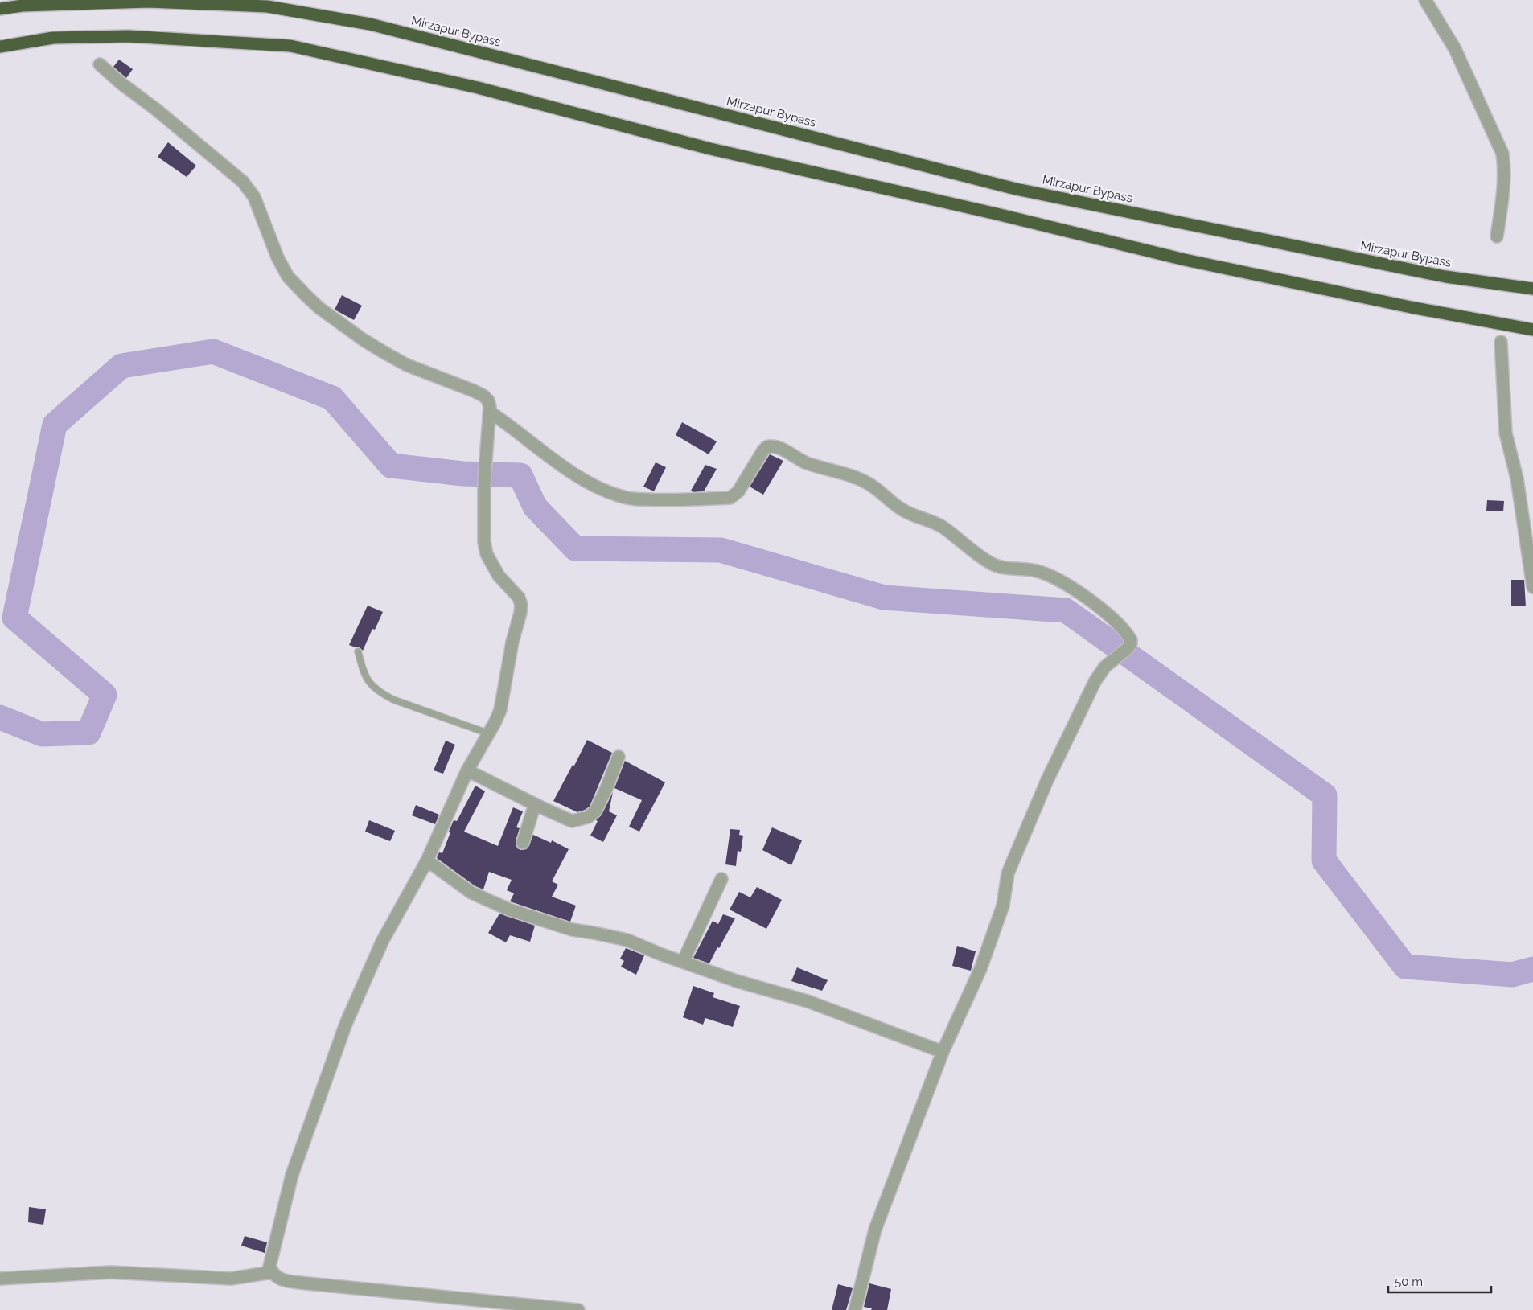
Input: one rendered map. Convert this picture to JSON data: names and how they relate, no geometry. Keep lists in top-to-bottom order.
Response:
{
  "streets": {
    "highway": ["Mirzapur Bypass"]
  },
  "scale_bar": "50 m"
}
